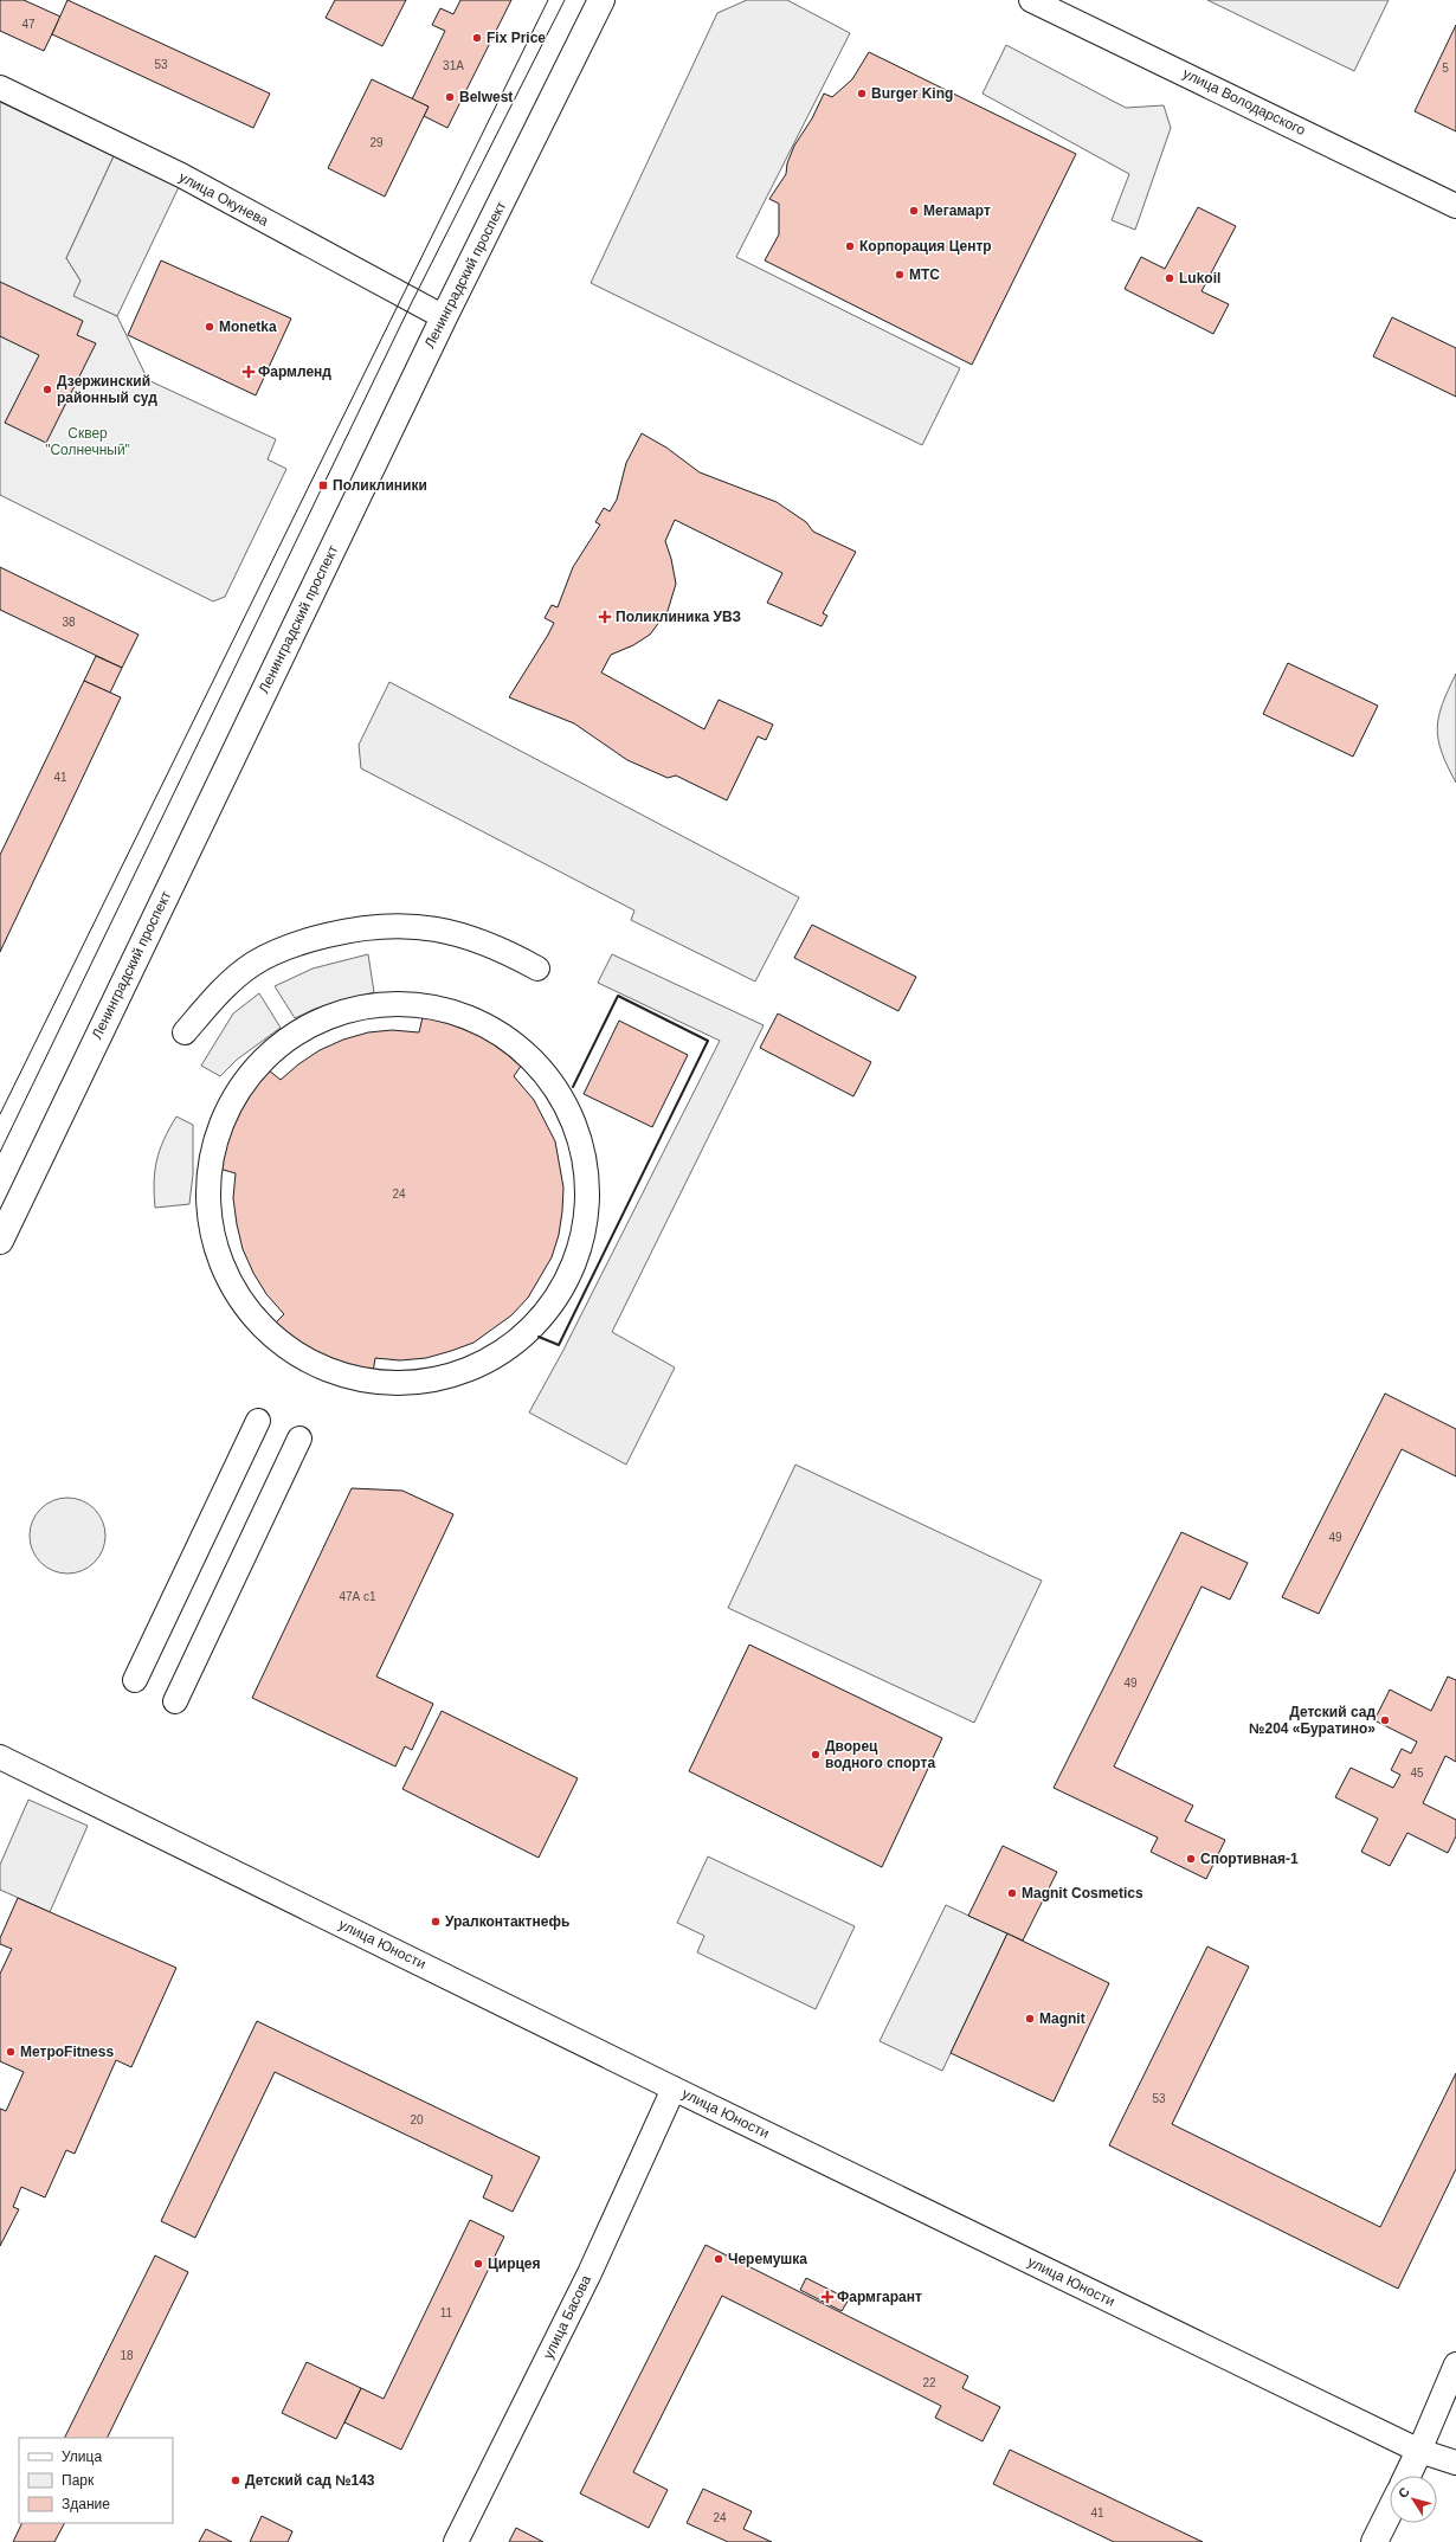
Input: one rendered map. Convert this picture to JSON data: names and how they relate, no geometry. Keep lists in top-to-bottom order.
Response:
{
  "streets": {
    "main road": ["Ленинградский проспект"],
    "street": [
      "улица Володарского",
      "улица Окунева",
      "улица Юности",
      "улица Басова"
    ]
  },
  "crossings": [
    ["улица Окунева", "Ленинградский проспект"],
    ["улица Юности", "улица Басова"]
  ],
  "parks": ["Сквер \"Солнечный\""],
  "places": {
    "other": [
      "Fix Price",
      "Burger King",
      "Belwest",
      "Мегамарт",
      "Корпорация Центр",
      "МТС",
      "Lukoil",
      "Monetka",
      "Дзержинский районный суд",
      "Детский сад №204 «Буратино»",
      "Дворец водного спорта",
      "Спортивная-1",
      "Magnit Cosmetics",
      "Уралконтактнефь",
      "Magnit",
      "МетроFitness",
      "Черемушка",
      "Цирцея",
      "Детский сад №143"
    ],
    "health": ["Фармленд", "Поликлиника УВЗ", "Фармгарант"],
    "transit": ["Поликлиники"]
  },
  "house_numbers": [
    "47",
    "53",
    "31А",
    "5",
    "29",
    "38",
    "41",
    "24",
    "49",
    "47А с1",
    "49",
    "45",
    "53",
    "20",
    "11",
    "18",
    "22",
    "41",
    "24"
  ],
  "legend": ["Улица", "Парк", "Здание"],
  "north": "top left"
}
